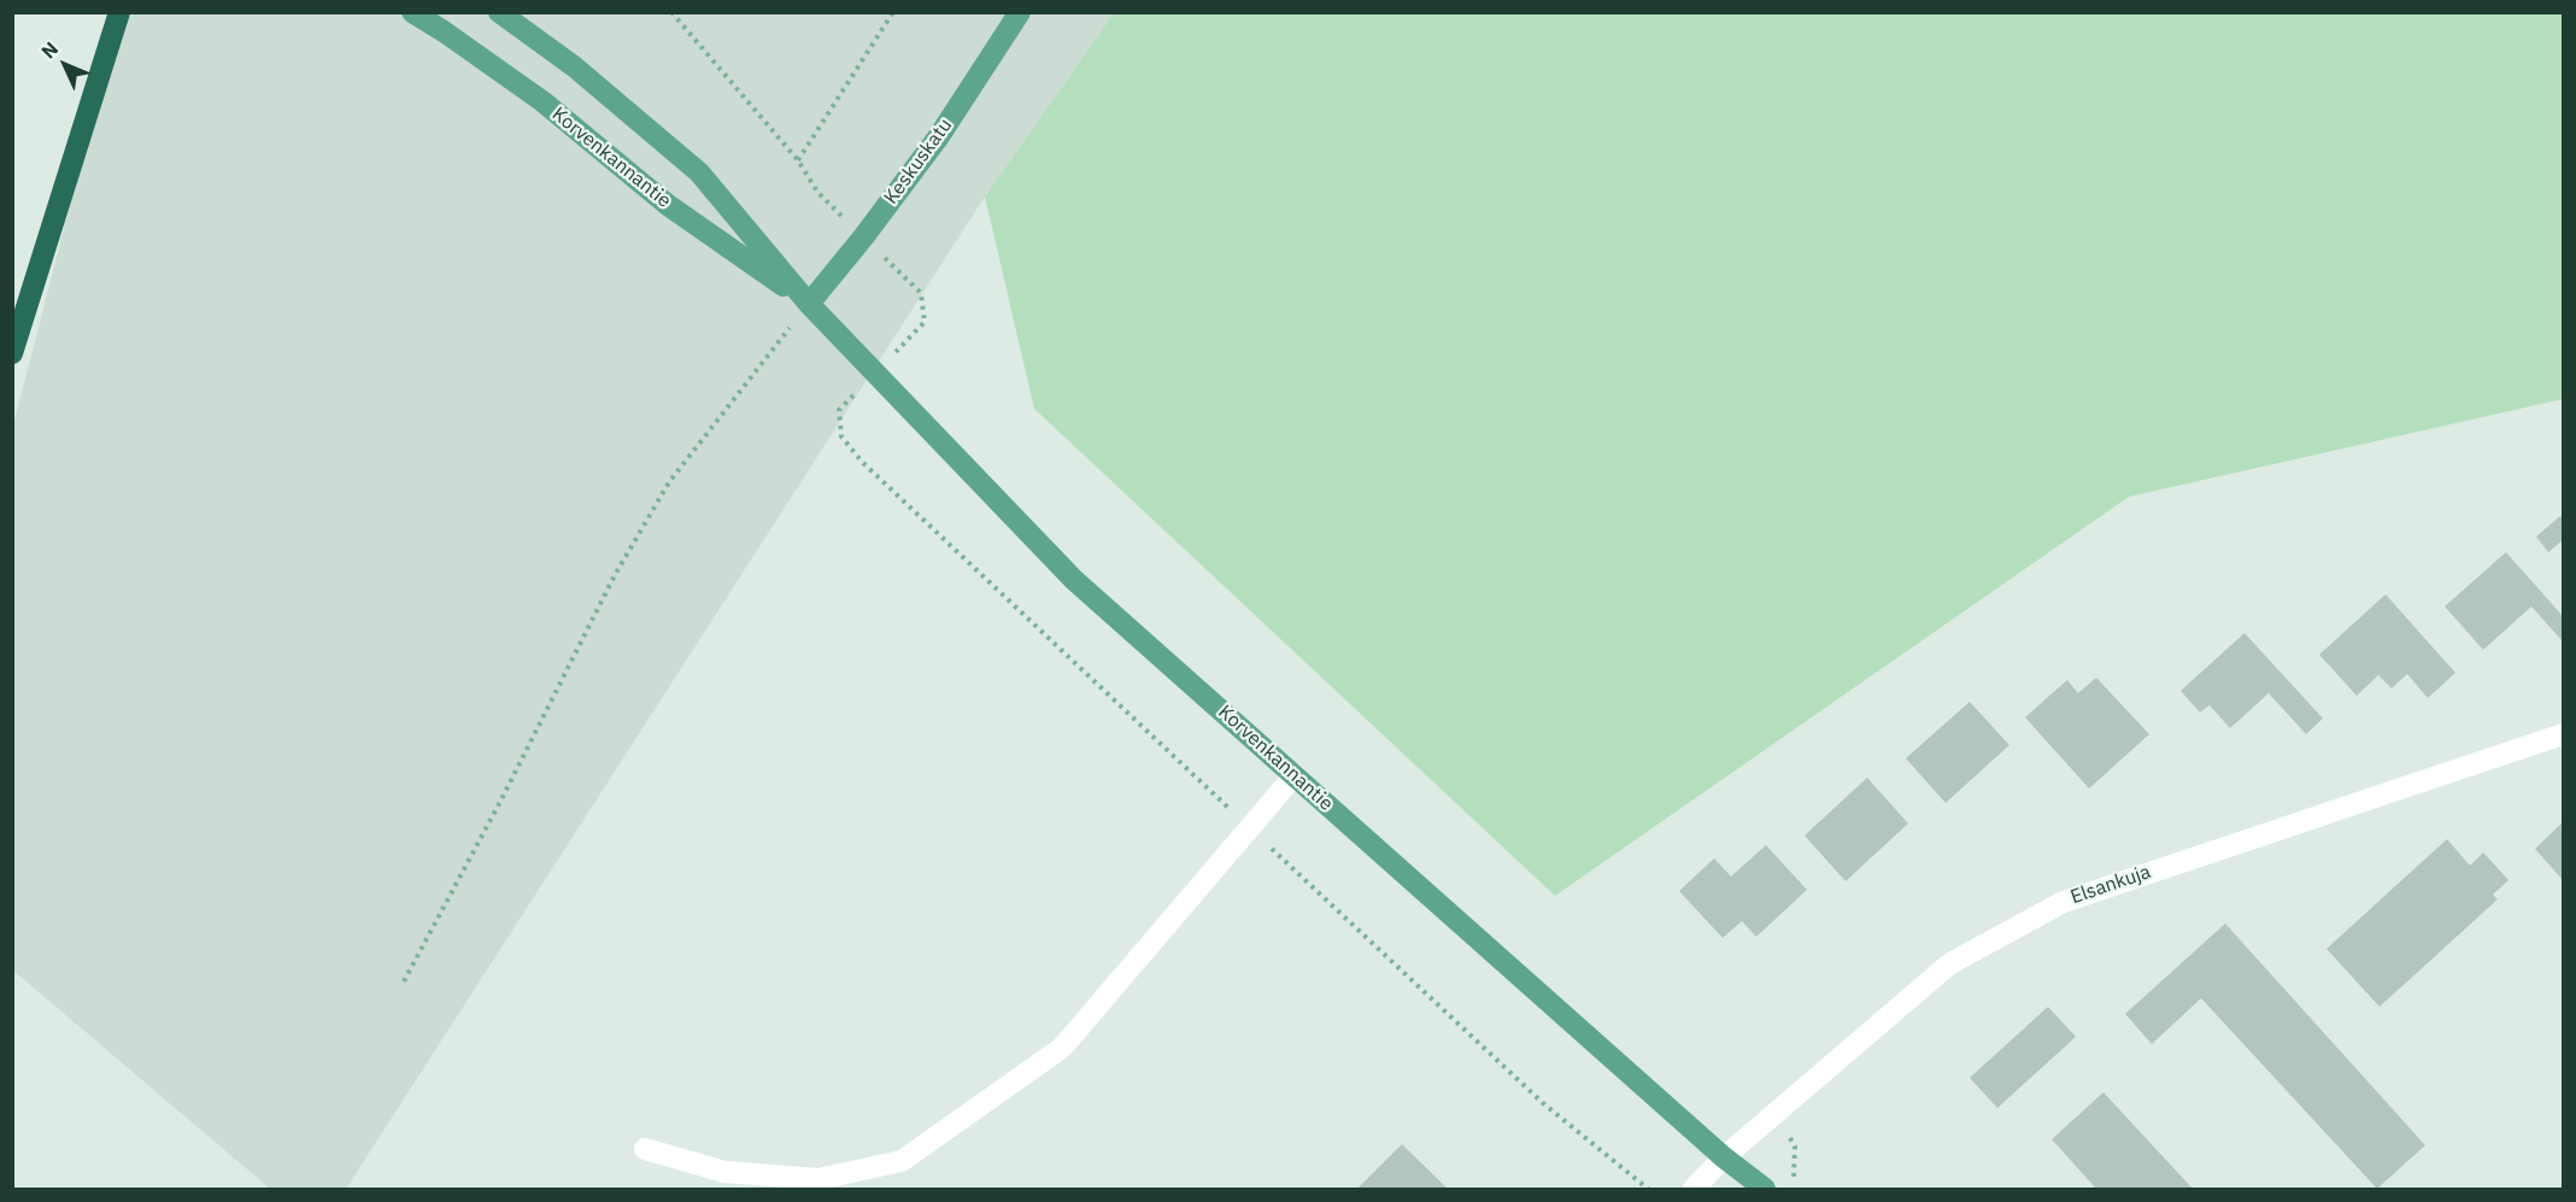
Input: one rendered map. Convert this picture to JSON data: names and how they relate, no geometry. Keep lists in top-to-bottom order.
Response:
{
  "streets": {
    "main road": ["Korvenkannantie", "Keskuskatu"],
    "street": ["Elsankuja"]
  },
  "crossings": [
    ["Korvenkannantie", "Keskuskatu"],
    ["Korvenkannantie", "Elsankuja"]
  ],
  "north": "top left"
}
